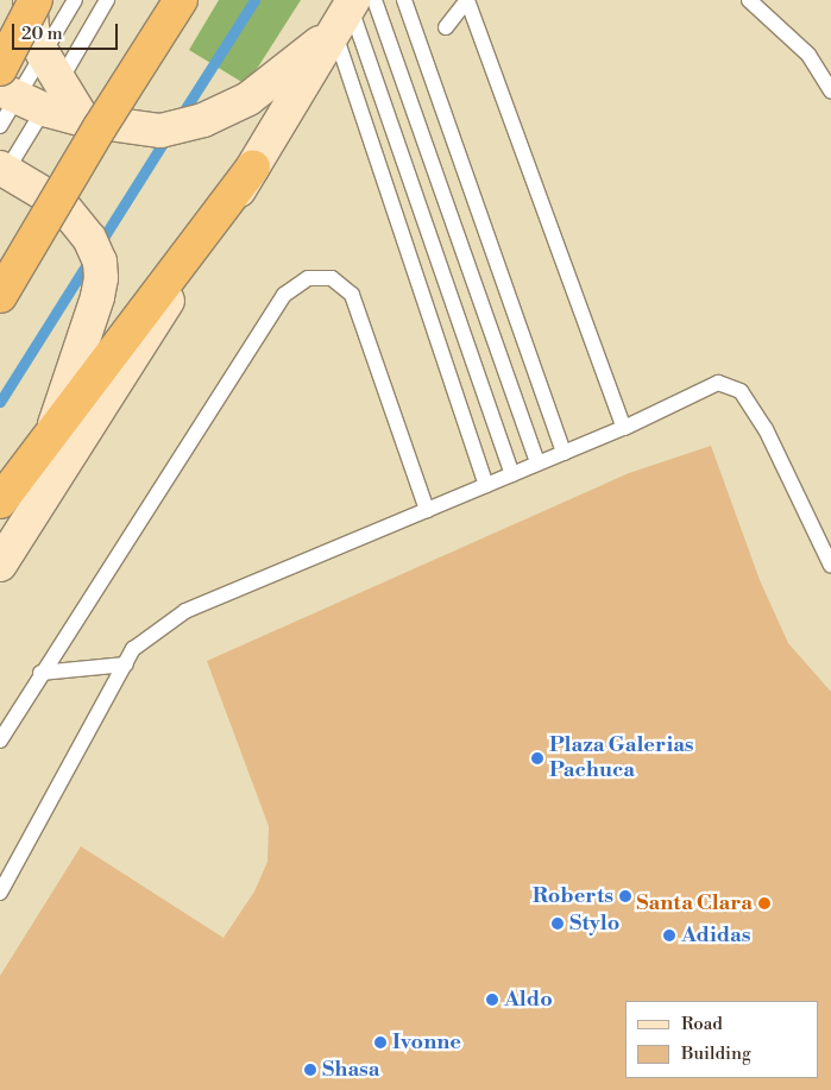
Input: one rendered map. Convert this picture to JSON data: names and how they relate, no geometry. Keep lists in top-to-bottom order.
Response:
{
  "places": [
    "Plaza Galerias Pachuca",
    "Roberts",
    "Santa Clara",
    "Stylo",
    "Adidas",
    "Aldo",
    "Ivonne",
    "Shasa"
  ],
  "legend": ["Road", "Building"],
  "scale_bar": "20 m"
}
